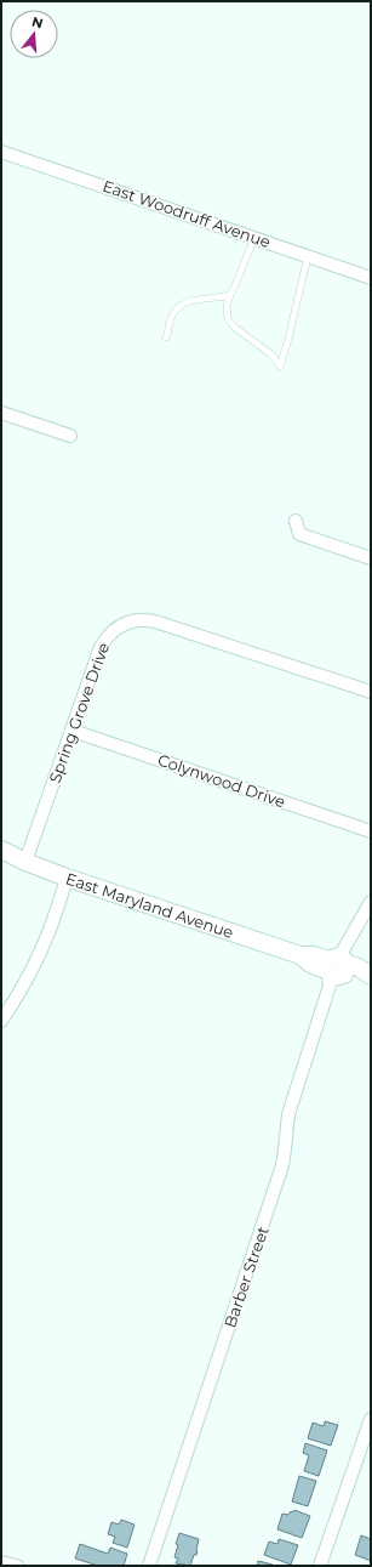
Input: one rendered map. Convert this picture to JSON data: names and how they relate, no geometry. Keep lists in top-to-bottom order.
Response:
{
  "streets": {
    "street": [
      "East Woodruff Avenue",
      "Spring Grove Drive",
      "Colynwood Drive",
      "East Maryland Avenue",
      "Barber Street"
    ]
  },
  "crossings": [
    ["Spring Grove Drive", "Colynwood Drive"],
    ["Spring Grove Drive", "East Maryland Avenue"],
    ["East Maryland Avenue", "Barber Street"]
  ],
  "north": "top"
}
